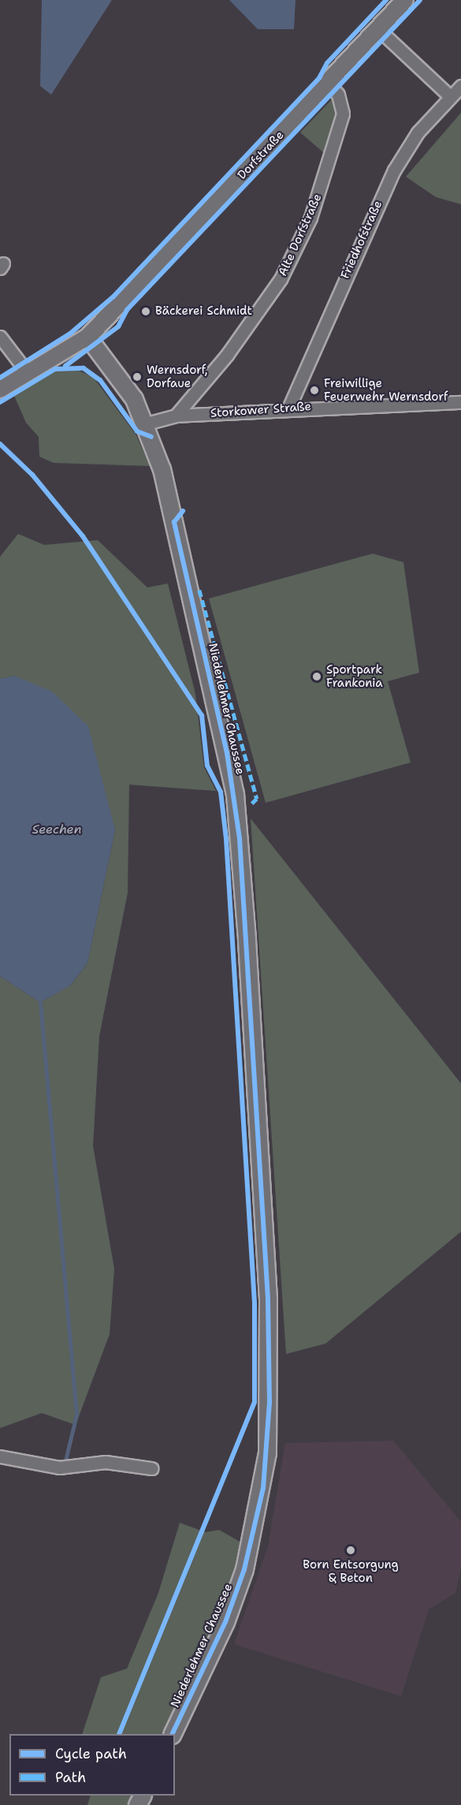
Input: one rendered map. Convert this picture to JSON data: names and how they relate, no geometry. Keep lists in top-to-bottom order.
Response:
{
  "streets": {
    "main road": ["Dorfstraße", "Niederlehmer Chaussee"],
    "street": ["Alte Dorfstraße", "Friedhofstraße", "Storkower Straße"]
  },
  "crossings": [
    ["Dorfstraße", "Alte Dorfstraße"],
    ["Dorfstraße", "Niederlehmer Chaussee"],
    ["Alte Dorfstraße", "Storkower Straße"],
    ["Friedhofstraße", "Storkower Straße"],
    ["Storkower Straße", "Niederlehmer Chaussee"]
  ],
  "water": ["Seechen"],
  "places": [
    "Bäckerei Schmidt",
    "Wernsdorf, Dorfaue",
    "Freiwillige Feuerwehr Wernsdorf",
    "Sportpark Frankonia",
    "Born Entsorgung & Beton"
  ],
  "legend": ["Cycle path", "Path"]
}
